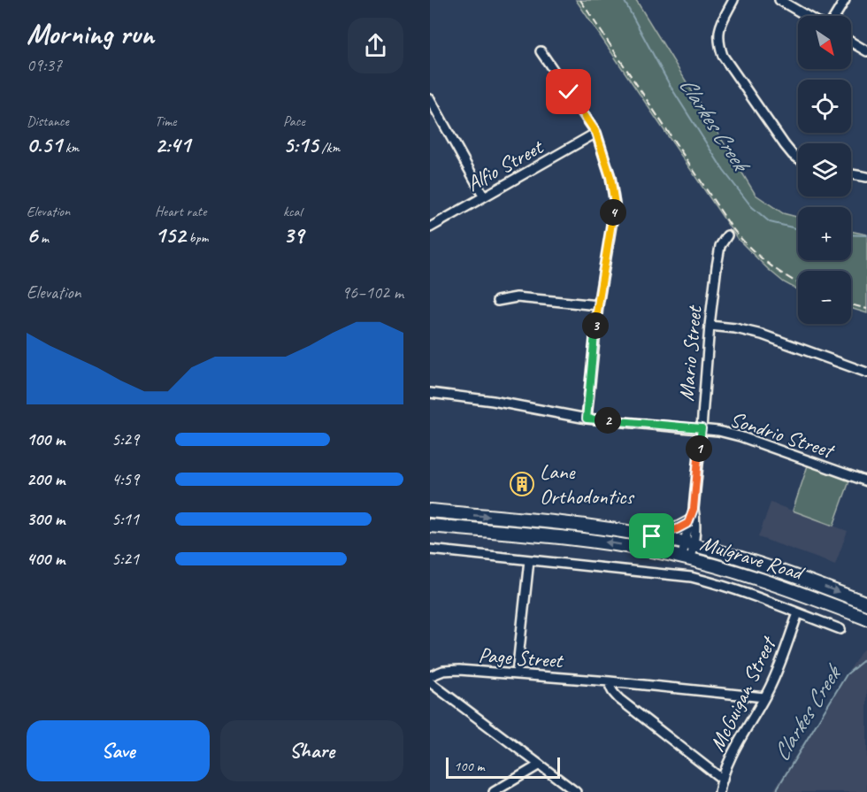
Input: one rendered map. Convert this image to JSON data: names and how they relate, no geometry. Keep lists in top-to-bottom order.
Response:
{
  "streets": {
    "main road": ["Mulgrave Road"],
    "street": [
      "Alfio Street",
      "Mario Street",
      "Sondrio Street",
      "Page Street",
      "McGuigan Street"
    ]
  },
  "crossings": [
    ["Mario Street", "Sondrio Street"],
    ["Mario Street", "Mulgrave Road"],
    ["Mulgrave Road", "McGuigan Street"],
    ["Page Street", "McGuigan Street"]
  ],
  "water": ["Clarkes Creek"],
  "places": {
    "building": ["Lane Orthodontics"]
  },
  "scale_bar": "100 m",
  "north": "bottom right",
  "page": {
    "heading": ["Morning run", "09:37"],
    "map_buttons": ["+", "−"],
    "stats": [
      ["Distance", "0.51 km"],
      ["Time", "2:41"],
      ["Pace", "5:15 /km"],
      ["Elevation", "6 m"],
      ["Heart rate", "152 bpm"],
      ["kcal", "39"]
    ],
    "pins": [
      "4",
      "3",
      "2",
      "1"
    ],
    "chart": ["Elevation", "96–102 m"],
    "list": [
      {
        "name": "100 m",
        "note": "5:29"
      },
      {
        "name": "200 m",
        "note": "4:59"
      },
      {
        "name": "300 m",
        "note": "5:11"
      },
      {
        "name": "400 m",
        "note": "5:21"
      }
    ],
    "buttons": ["Save", "Share"],
    "scale": "100 m"
  }
}
